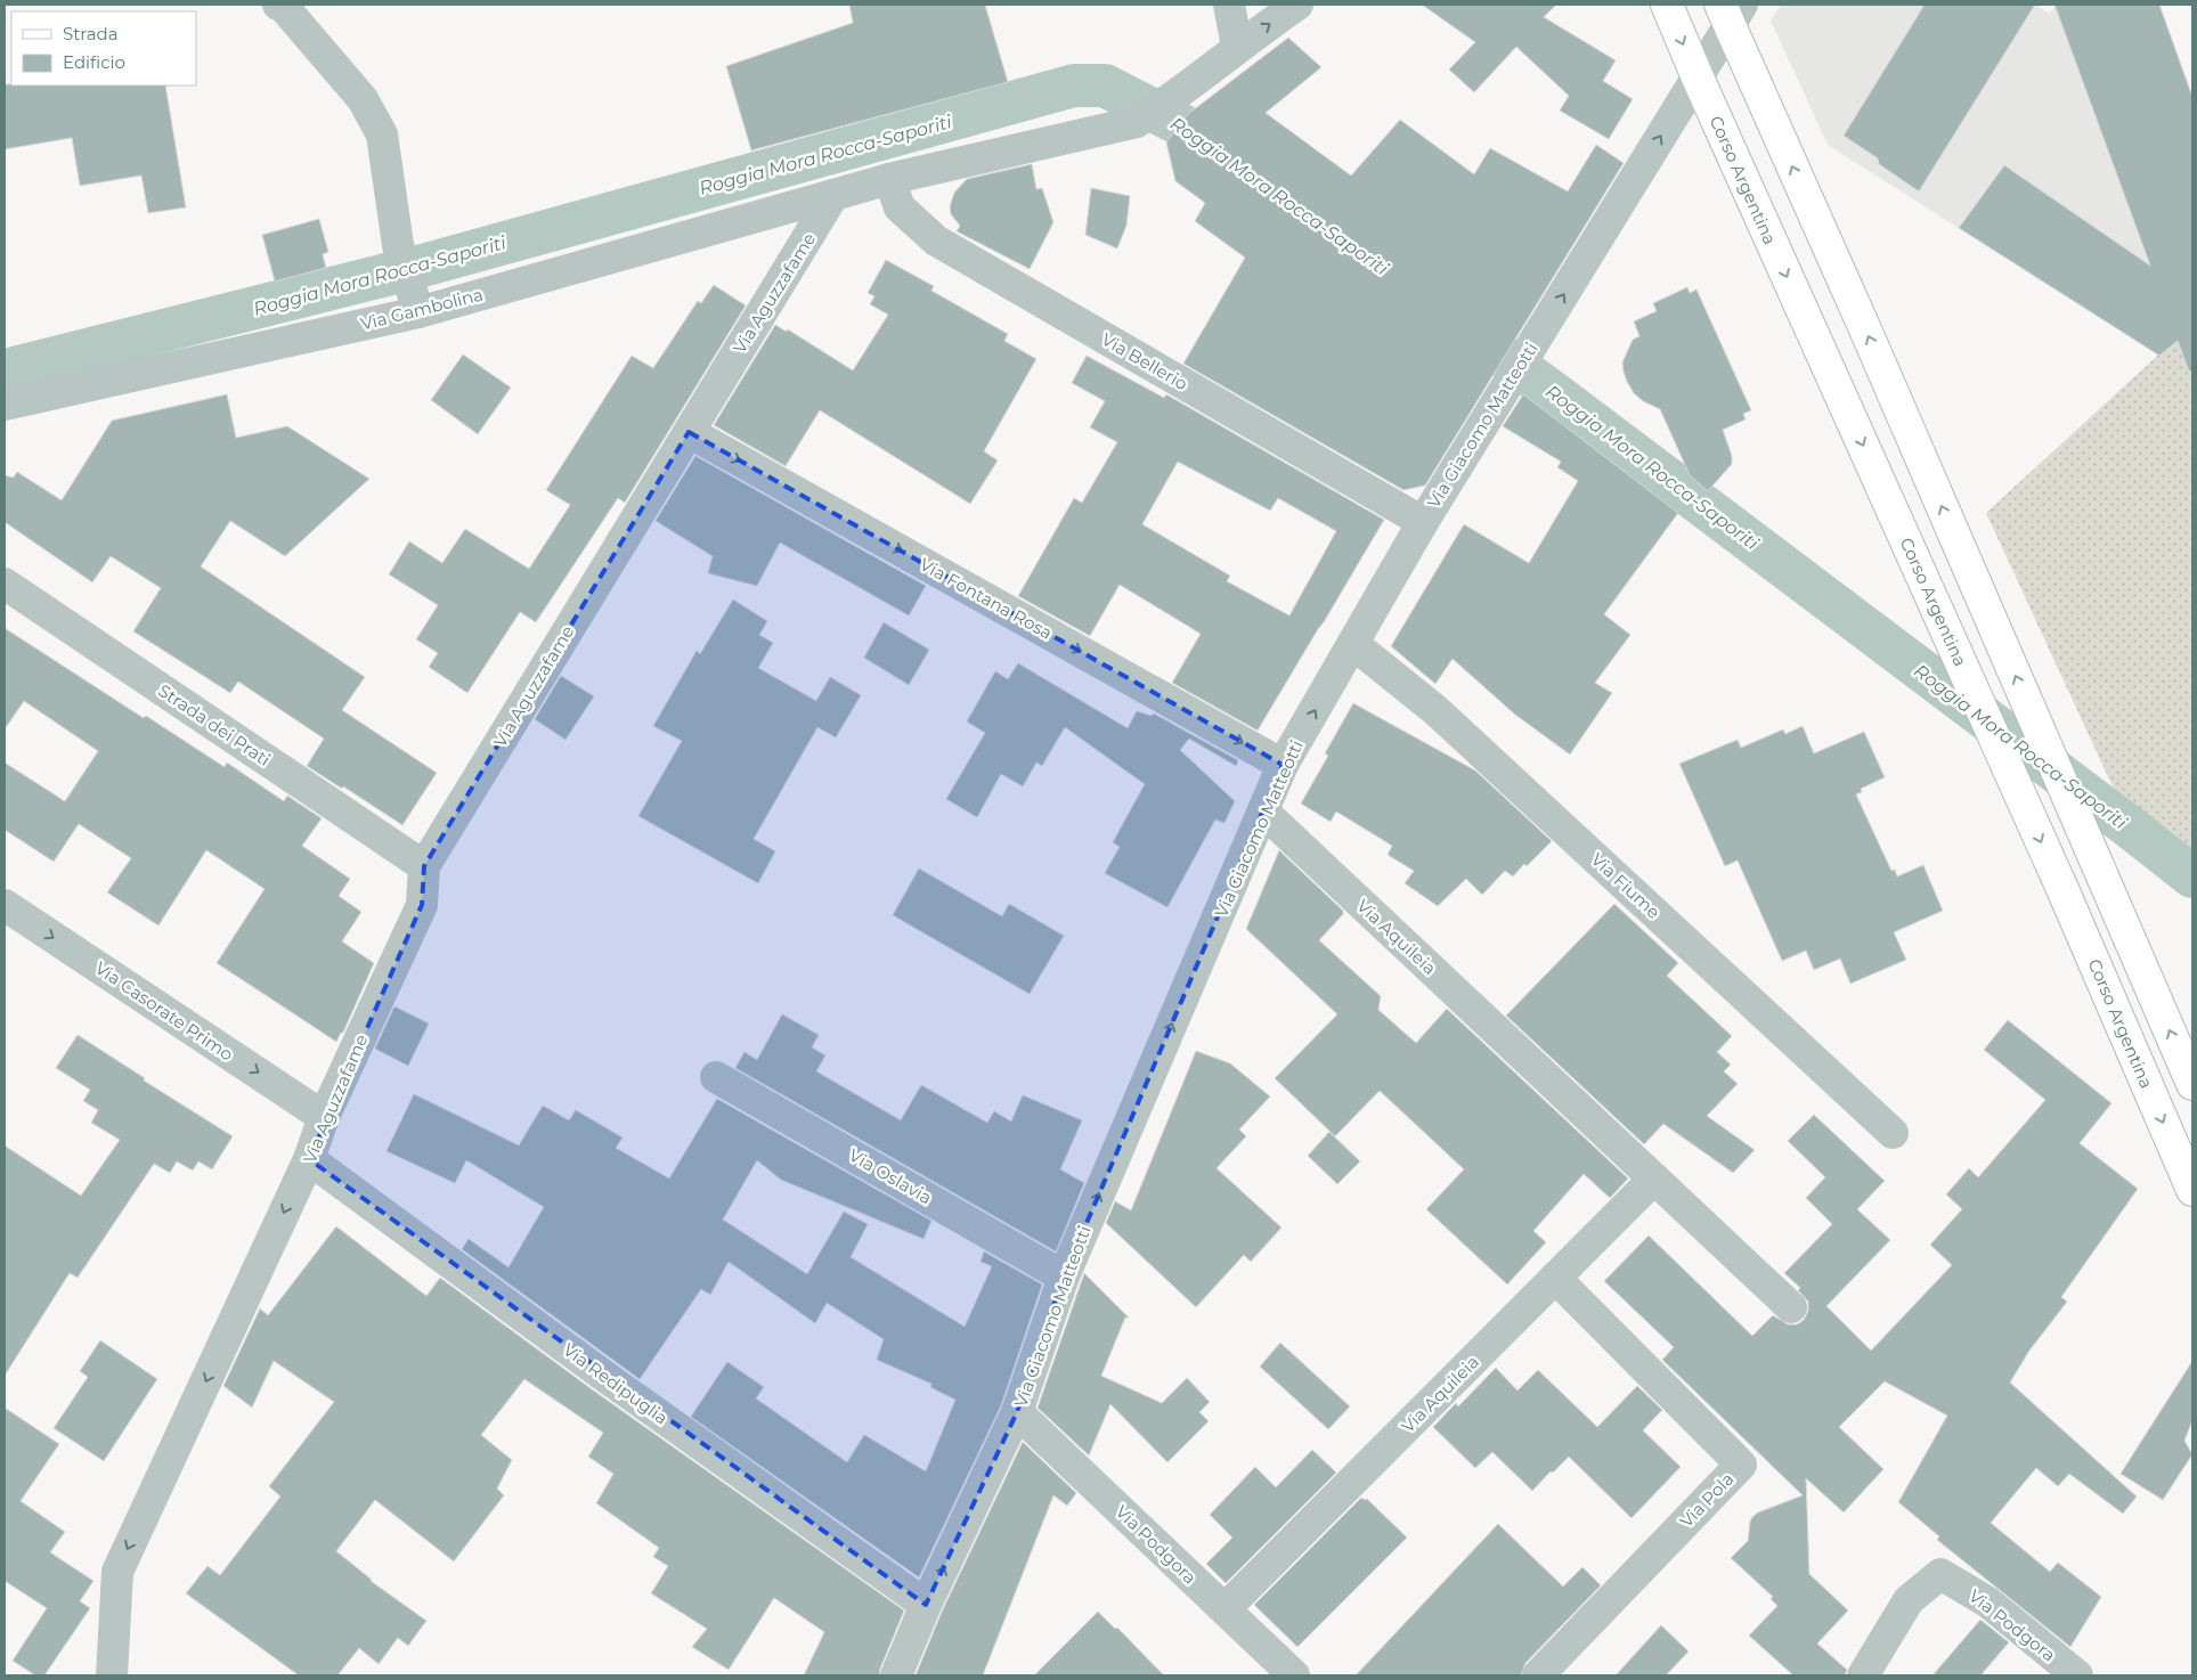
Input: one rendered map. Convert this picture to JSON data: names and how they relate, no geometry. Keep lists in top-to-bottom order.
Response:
{
  "streets": {
    "main road": ["Corso Argentina"],
    "street": [
      "Via Aguzzafame",
      "Via Gambolina",
      "Via Bellerio",
      "Via Giacomo Matteotti",
      "Via Fontana Rosa",
      "Strada dei Prati",
      "Via Fiume",
      "Via Aquileia",
      "Via Casorate Primo",
      "Via Oslavia",
      "Via Redipuglia",
      "Via Pola",
      "Via Podgora"
    ]
  },
  "crossings": [
    ["Corso Argentina", "Via Giacomo Matteotti"],
    ["Via Aguzzafame", "Via Gambolina"],
    ["Via Aguzzafame", "Via Fontana Rosa"],
    ["Via Aguzzafame", "Strada dei Prati"],
    ["Via Aguzzafame", "Via Casorate Primo"],
    ["Via Aguzzafame", "Via Redipuglia"],
    ["Via Bellerio", "Via Giacomo Matteotti"],
    ["Via Giacomo Matteotti", "Via Fontana Rosa"],
    ["Via Giacomo Matteotti", "Via Fiume"],
    ["Via Giacomo Matteotti", "Via Aquileia"],
    ["Via Giacomo Matteotti", "Via Oslavia"],
    ["Via Giacomo Matteotti", "Via Redipuglia"],
    ["Via Giacomo Matteotti", "Via Podgora"],
    ["Via Aquileia", "Via Pola"],
    ["Via Aquileia", "Via Podgora"]
  ],
  "one_way": ["Via Giacomo Matteotti", "Via Fontana Rosa", "Via Casorate Primo"],
  "water": ["Roggia Mora Rocca-Saporiti"],
  "legend": ["Strada", "Edificio"]
}
